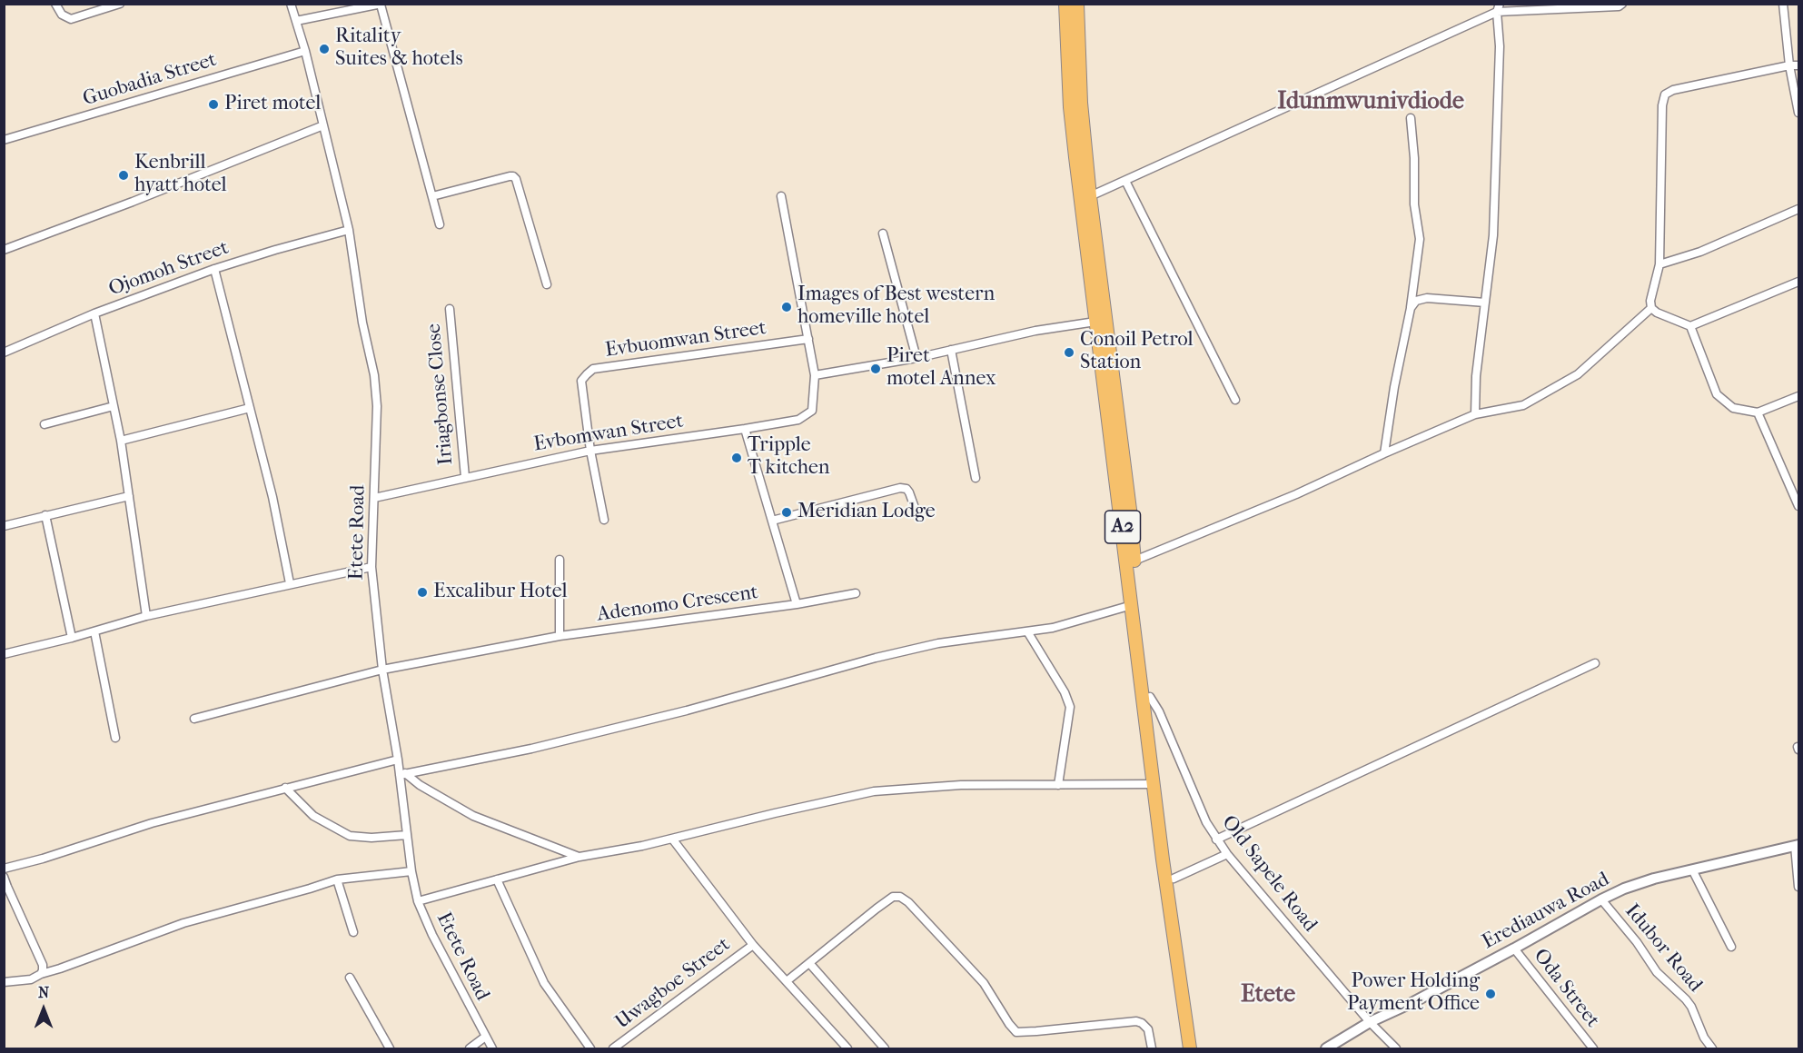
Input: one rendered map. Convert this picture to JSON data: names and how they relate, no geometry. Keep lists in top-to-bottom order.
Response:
{
  "streets": {
    "highway": ["A2"],
    "street": [
      "Guobadia Street",
      "Ojomoh Street",
      "Evbuomwan Street",
      "Iriagbonse Close",
      "Evbomwan Street",
      "Etete Road",
      "Adenomo Crescent",
      "Old Sapele Road",
      "Erediauwa Road",
      "Idubor Road",
      "Uwagboe Street",
      "Oda Street"
    ]
  },
  "crossings": [
    ["Guobadia Street", "Etete Road"],
    ["Ojomoh Street", "Etete Road"],
    ["Evbuomwan Street", "Evbomwan Street"],
    ["Iriagbonse Close", "Evbomwan Street"],
    ["Evbomwan Street", "Etete Road"],
    ["A2", "Old Sapele Road"],
    ["Etete Road", "Adenomo Crescent"],
    ["Old Sapele Road", "Erediauwa Road"],
    ["Erediauwa Road", "Idubor Road"],
    ["Erediauwa Road", "Oda Street"]
  ],
  "districts": ["Idunmwunivdiode", "Etete"],
  "places": [
    "Ritality Suites & hotels",
    "Piret motel",
    "Kenbrill hyatt hotel",
    "Images of Best western homeville hotel",
    "Conoil Petrol Station",
    "Piret motel Annex",
    "Tripple T kitchen",
    "Meridian Lodge",
    "Excalibur Hotel",
    "Power Holding Payment Office"
  ],
  "north": "top"
}
